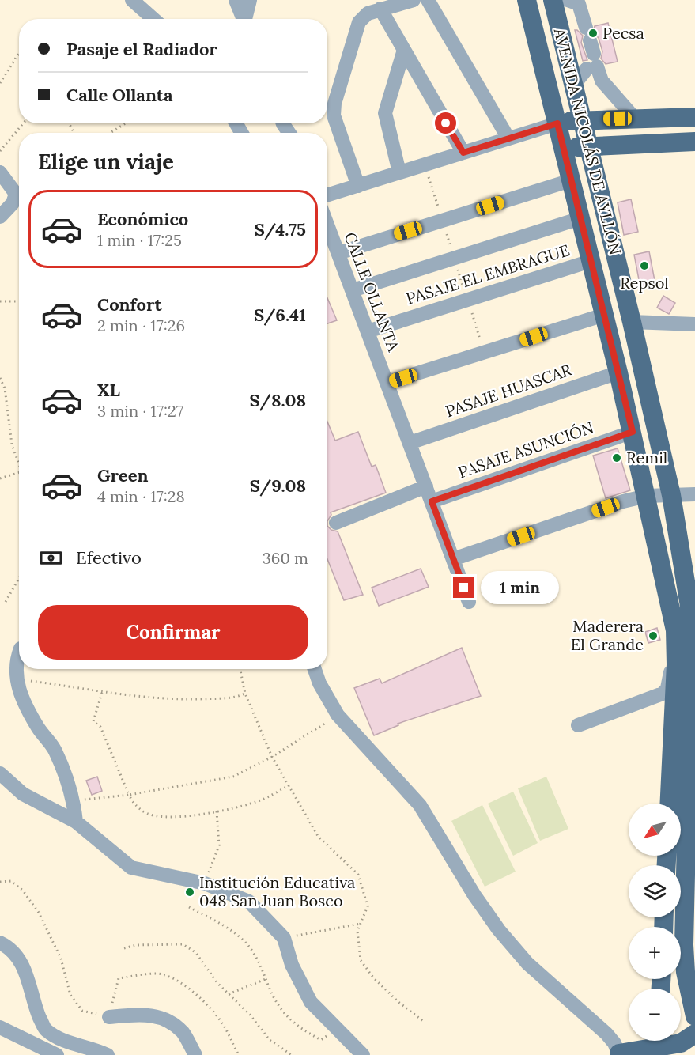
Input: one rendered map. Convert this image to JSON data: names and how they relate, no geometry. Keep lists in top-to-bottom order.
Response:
{
  "streets": {
    "main road": ["AVENIDA NICOLÁS DE AYLLÓN"],
    "street": [
      "PASAJE EL EMBRAGUE",
      "CALLE OLLANTA",
      "PASAJE HUASCAR",
      "PASAJE ASUNCIÓN"
    ]
  },
  "crossings": [
    ["AVENIDA NICOLÁS DE AYLLÓN", "PASAJE EL EMBRAGUE"],
    ["AVENIDA NICOLÁS DE AYLLÓN", "PASAJE HUASCAR"],
    ["AVENIDA NICOLÁS DE AYLLÓN", "PASAJE ASUNCIÓN"],
    ["PASAJE EL EMBRAGUE", "CALLE OLLANTA"],
    ["CALLE OLLANTA", "PASAJE HUASCAR"],
    ["CALLE OLLANTA", "PASAJE ASUNCIÓN"]
  ],
  "places": [
    "Pecsa",
    "Repsol",
    "Remil",
    "Maderera El Grande",
    "Institución Educativa 048 San Juan Bosco"
  ],
  "north": "bottom left",
  "page": {
    "banner": ["Pasaje el Radiador", "Calle Ollanta"],
    "heading": "Elige un viaje",
    "list": [
      {
        "name": "Económico",
        "note": "1 min · 17:25",
        "value": "S/4.75"
      },
      {
        "name": "Confort",
        "note": "2 min · 17:26",
        "value": "S/6.41"
      },
      {
        "name": "XL",
        "note": "3 min · 17:27",
        "value": "S/8.08"
      },
      {
        "name": "Green",
        "note": "4 min · 17:28",
        "value": "S/9.08"
      }
    ],
    "pay": ["Efectivo", "360 m"],
    "bubble": "1 min",
    "buttons": "Confirmar",
    "map_buttons": ["+", "−"]
  }
}
